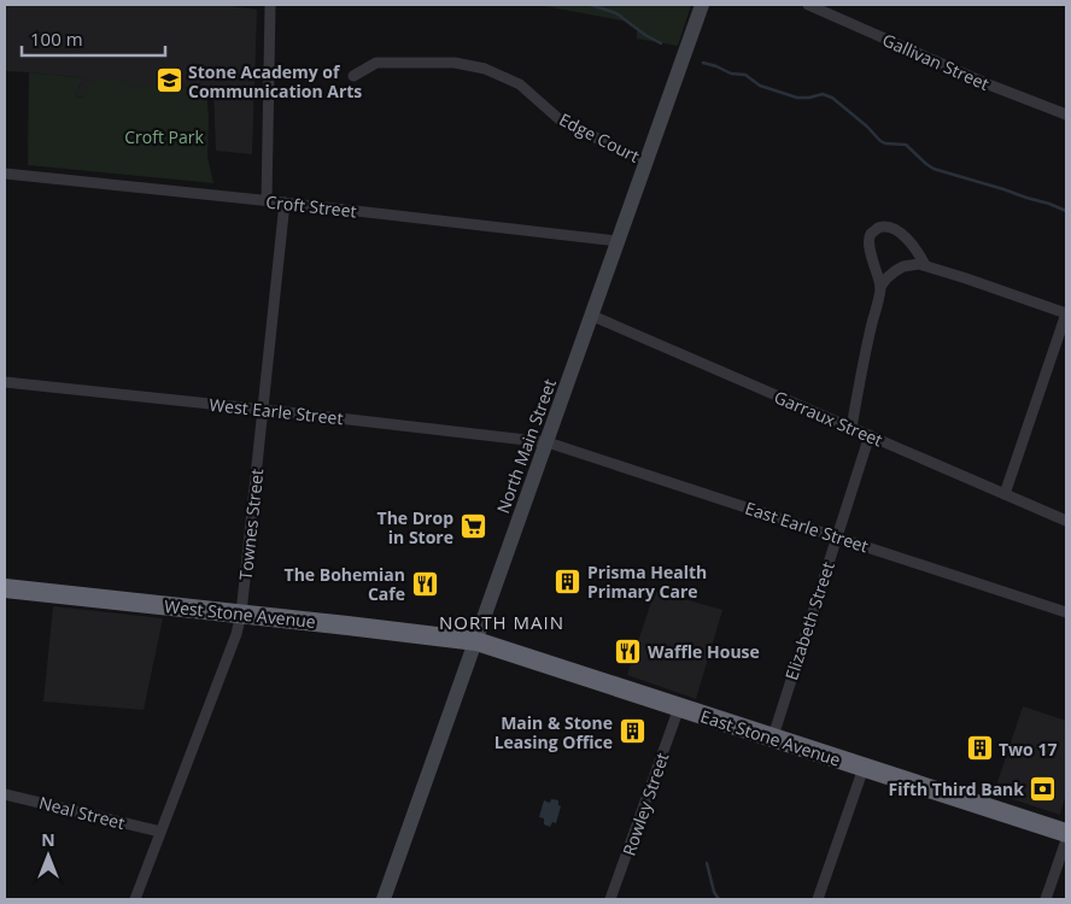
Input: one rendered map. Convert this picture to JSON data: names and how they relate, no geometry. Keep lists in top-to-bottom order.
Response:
{
  "streets": {
    "highway": ["West Stone Avenue", "East Stone Avenue"],
    "street": [
      "Gallivan Street",
      "Edge Court",
      "Croft Street",
      "West Earle Street",
      "Garraux Street",
      "North Main Street",
      "Townes Street",
      "East Earle Street",
      "Elizabeth Street",
      "Rowley Street",
      "Neal Street"
    ]
  },
  "crossings": [
    ["Edge Court", "North Main Street"],
    ["Croft Street", "North Main Street"],
    ["Croft Street", "Townes Street"],
    ["West Earle Street", "North Main Street"],
    ["West Earle Street", "Townes Street"],
    ["West Earle Street", "East Earle Street"],
    ["Garraux Street", "North Main Street"],
    ["Garraux Street", "Elizabeth Street"],
    ["North Main Street", "East Earle Street"],
    ["North Main Street", "West Stone Avenue"],
    ["North Main Street", "East Stone Avenue"],
    ["Townes Street", "West Stone Avenue"],
    ["Townes Street", "Neal Street"],
    ["East Earle Street", "Elizabeth Street"],
    ["West Stone Avenue", "East Stone Avenue"],
    ["Elizabeth Street", "East Stone Avenue"],
    ["East Stone Avenue", "Rowley Street"]
  ],
  "districts": ["NORTH MAIN"],
  "parks": ["Croft Park"],
  "places": {
    "school or university": ["Stone Academy of Communication Arts"],
    "supermarket": ["The Drop in Store"],
    "building": ["Prisma Health Primary Care", "Main & Stone Leasing Office", "Two 17"],
    "restaurant": ["The Bohemian Cafe", "Waffle House"],
    "bank": ["Fifth Third Bank"]
  },
  "scale_bar": "100 m",
  "north": "top"
}
